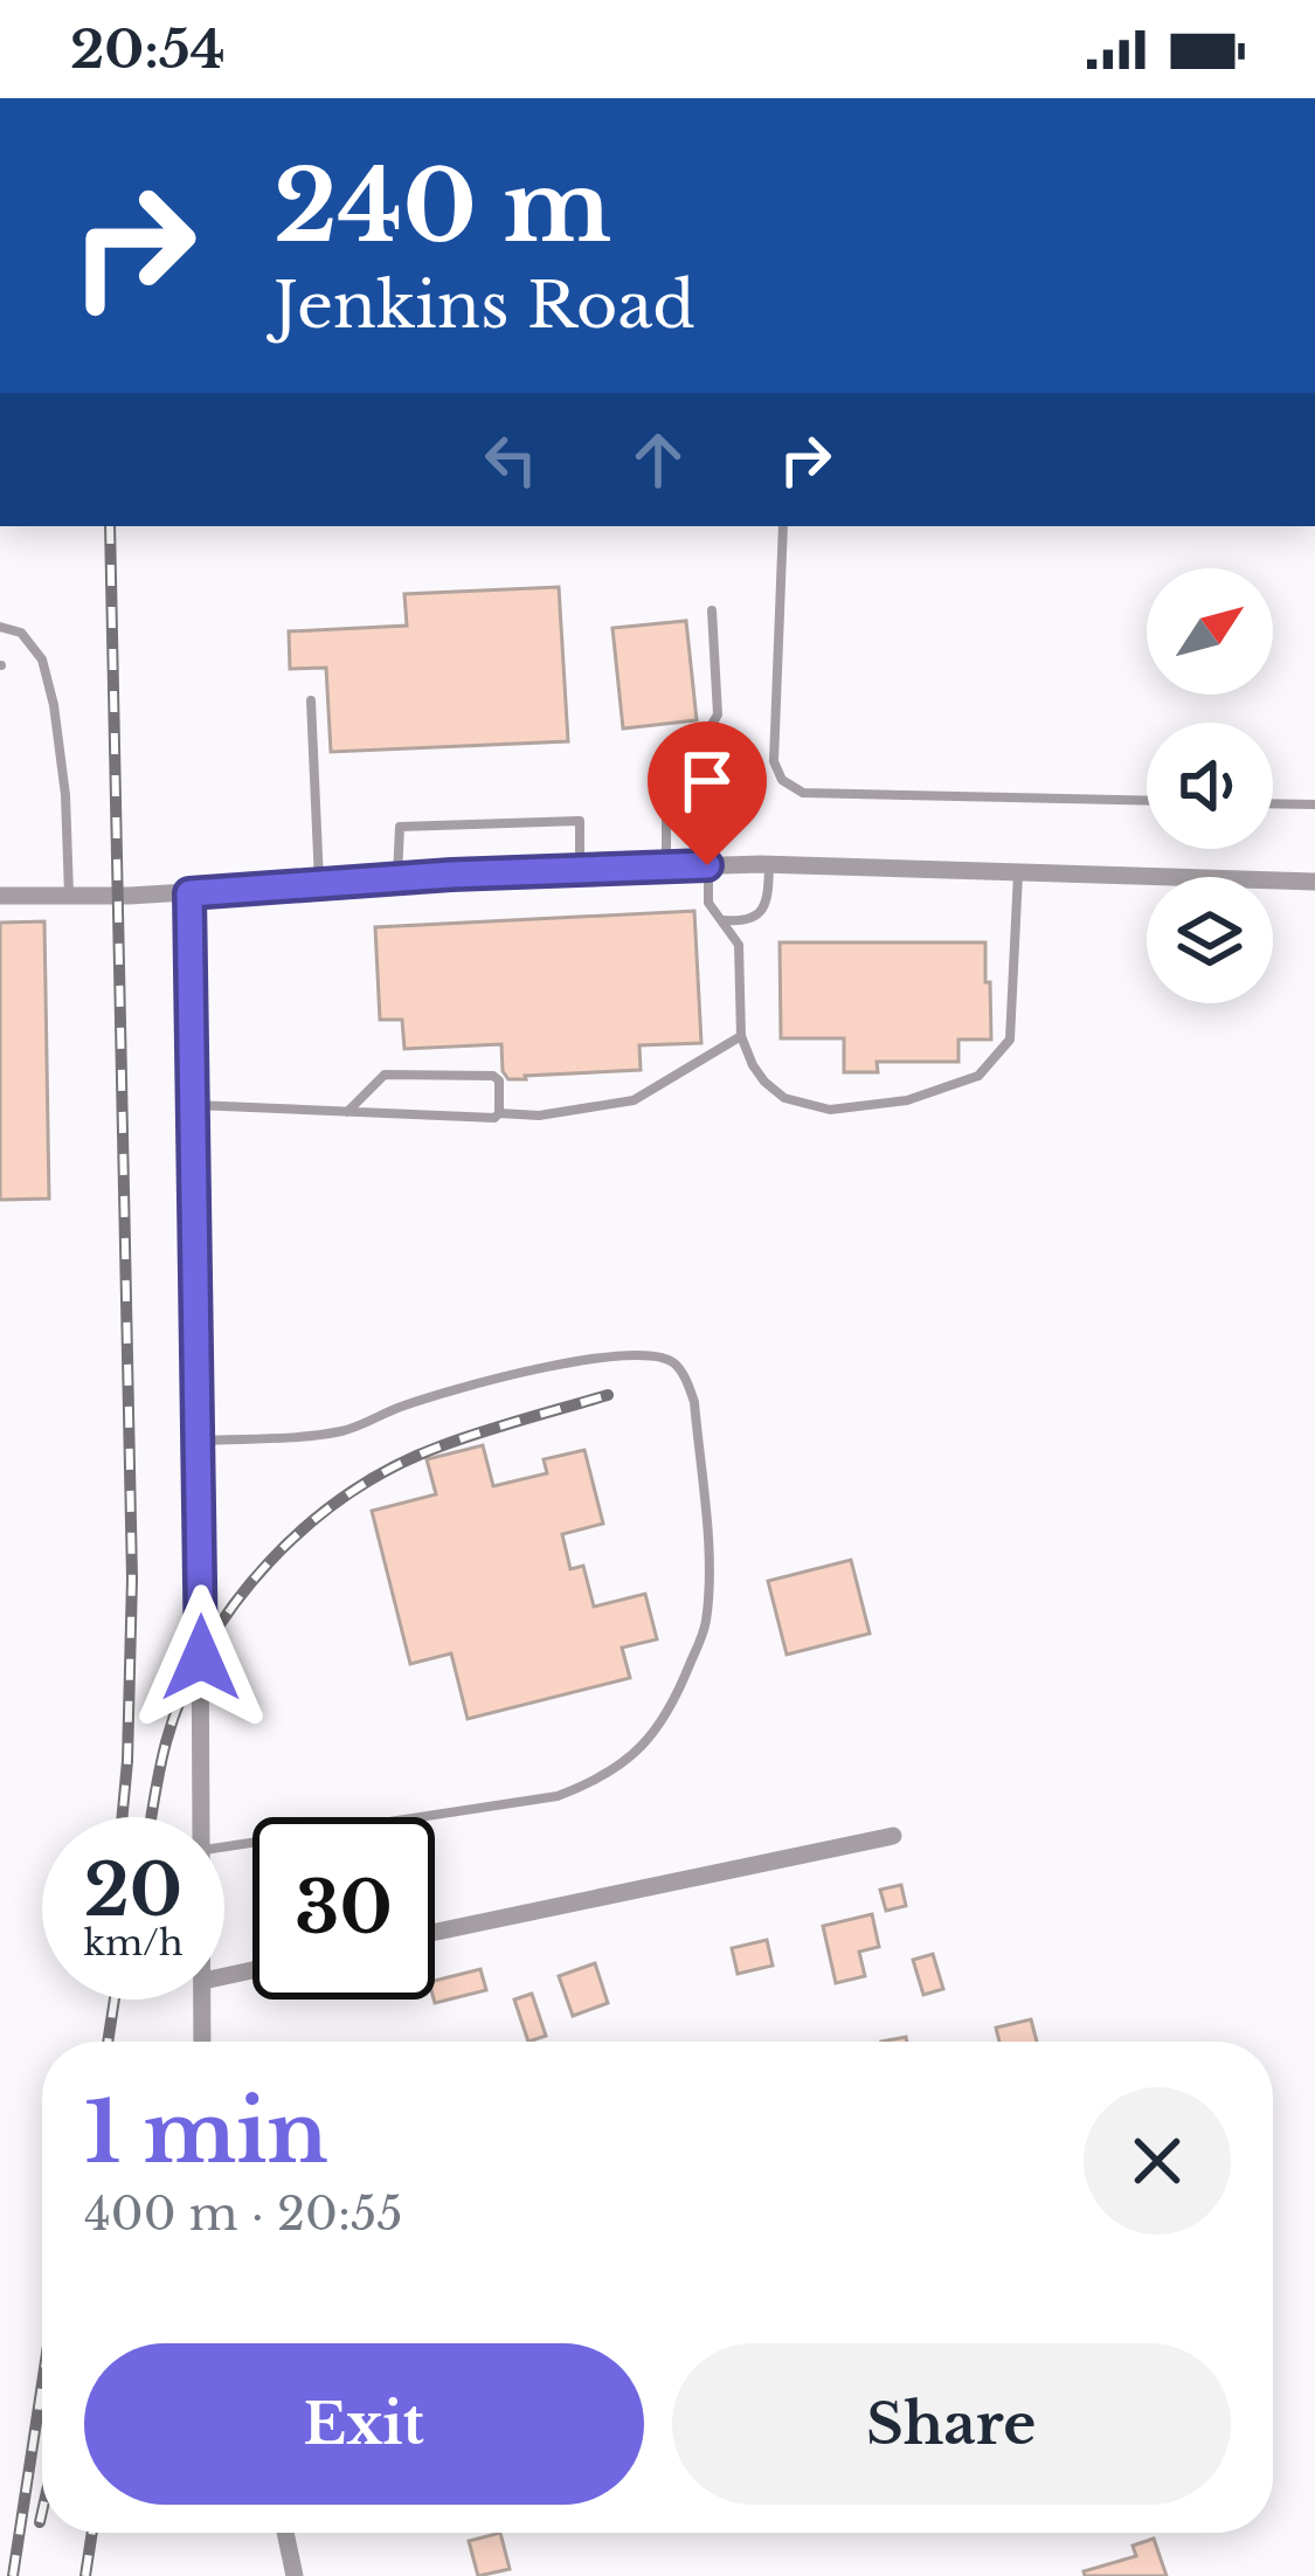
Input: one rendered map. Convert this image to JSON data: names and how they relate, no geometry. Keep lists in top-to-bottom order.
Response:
{
  "north": "top right",
  "page": {
    "status": "20:54",
    "turn": ["240 m", "Jenkins Road"],
    "speed": "20 km/h",
    "limit": "30",
    "heading": ["1 min", "400 m · 20:55"],
    "buttons": ["Exit", "Share"]
  }
}
